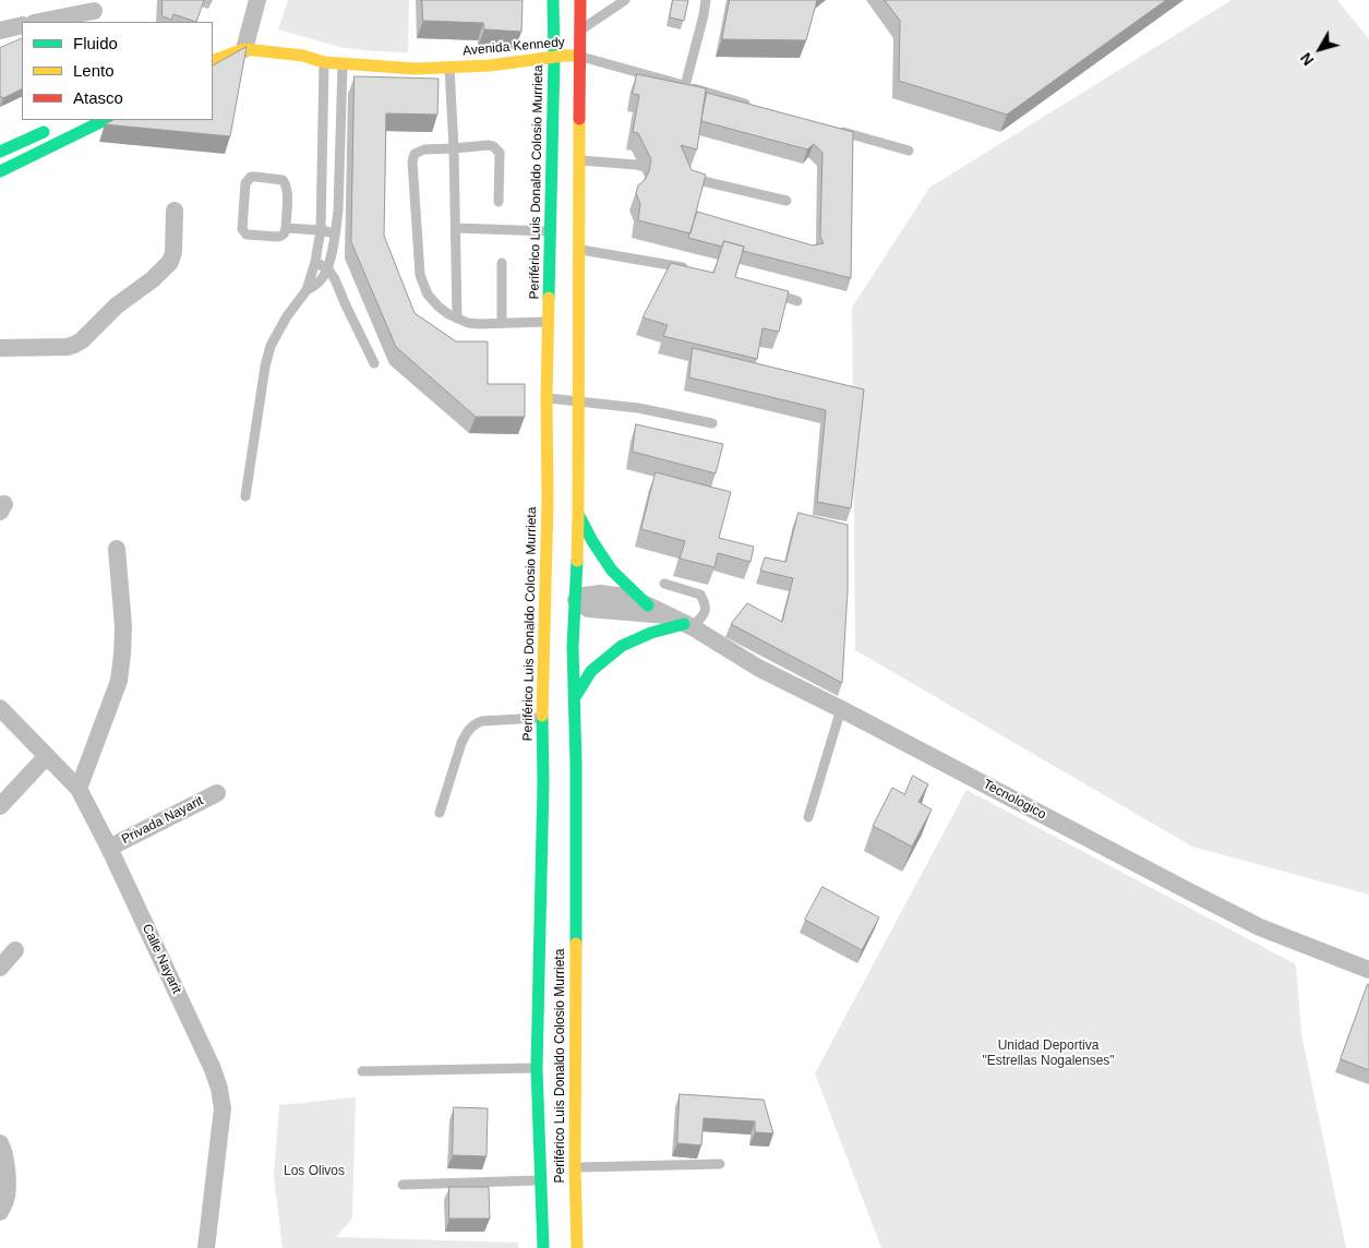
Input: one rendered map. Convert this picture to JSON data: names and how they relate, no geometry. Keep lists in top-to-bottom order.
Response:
{
  "streets": {
    "main road": ["Avenida Kennedy", "Periférico Luis Donaldo Colosio Murrieta"],
    "street": ["Tecnologico", "Privada Nayarit", "Calle Nayarit"]
  },
  "crossings": [
    ["Avenida Kennedy", "Periférico Luis Donaldo Colosio Murrieta"],
    ["Periférico Luis Donaldo Colosio Murrieta", "Tecnologico"],
    ["Privada Nayarit", "Calle Nayarit"]
  ],
  "parks": ["Unidad Deportiva \"Estrellas Nogalenses\"", "Los Olivos"],
  "legend": ["Fluido", "Lento", "Atasco"],
  "north": "bottom left"
}
